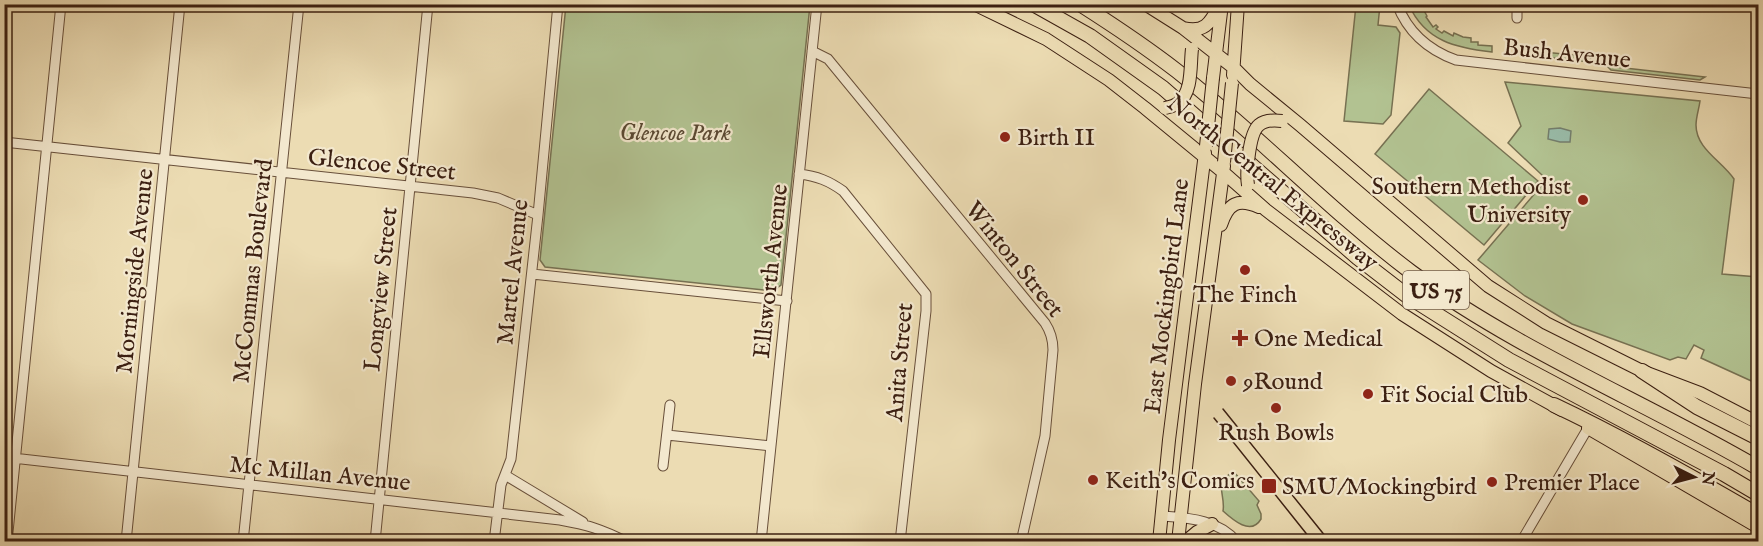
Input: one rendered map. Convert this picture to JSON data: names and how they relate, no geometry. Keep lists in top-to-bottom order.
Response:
{
  "streets": {
    "highway": ["North Central Expressway", "US 75"],
    "main road": ["East Mockingbird Lane"],
    "street": [
      "Bush Avenue",
      "Glencoe Street",
      "Winton Street",
      "Morningside Avenue",
      "McCommas Boulevard",
      "Ellsworth Avenue",
      "Martel Avenue",
      "Longview Street",
      "Anita Street",
      "Mc Millan Avenue"
    ]
  },
  "crossings": [
    ["Glencoe Street", "Morningside Avenue"],
    ["Glencoe Street", "McCommas Boulevard"],
    ["Glencoe Street", "Martel Avenue"],
    ["Glencoe Street", "Longview Street"],
    ["North Central Expressway", "East Mockingbird Lane"],
    ["Winton Street", "Ellsworth Avenue"],
    ["Morningside Avenue", "Mc Millan Avenue"],
    ["McCommas Boulevard", "Mc Millan Avenue"],
    ["Ellsworth Avenue", "Anita Street"],
    ["Martel Avenue", "Mc Millan Avenue"],
    ["Longview Street", "Mc Millan Avenue"]
  ],
  "parks": ["Glencoe Park"],
  "places": {
    "other": [
      "Birth II",
      "Southern Methodist University",
      "The Finch",
      "9Round",
      "Fit Social Club",
      "Rush Bowls",
      "Keith's Comics",
      "Premier Place"
    ],
    "health": ["One Medical"],
    "transit": ["SMU/Mockingbird"]
  },
  "north": "right"
}
